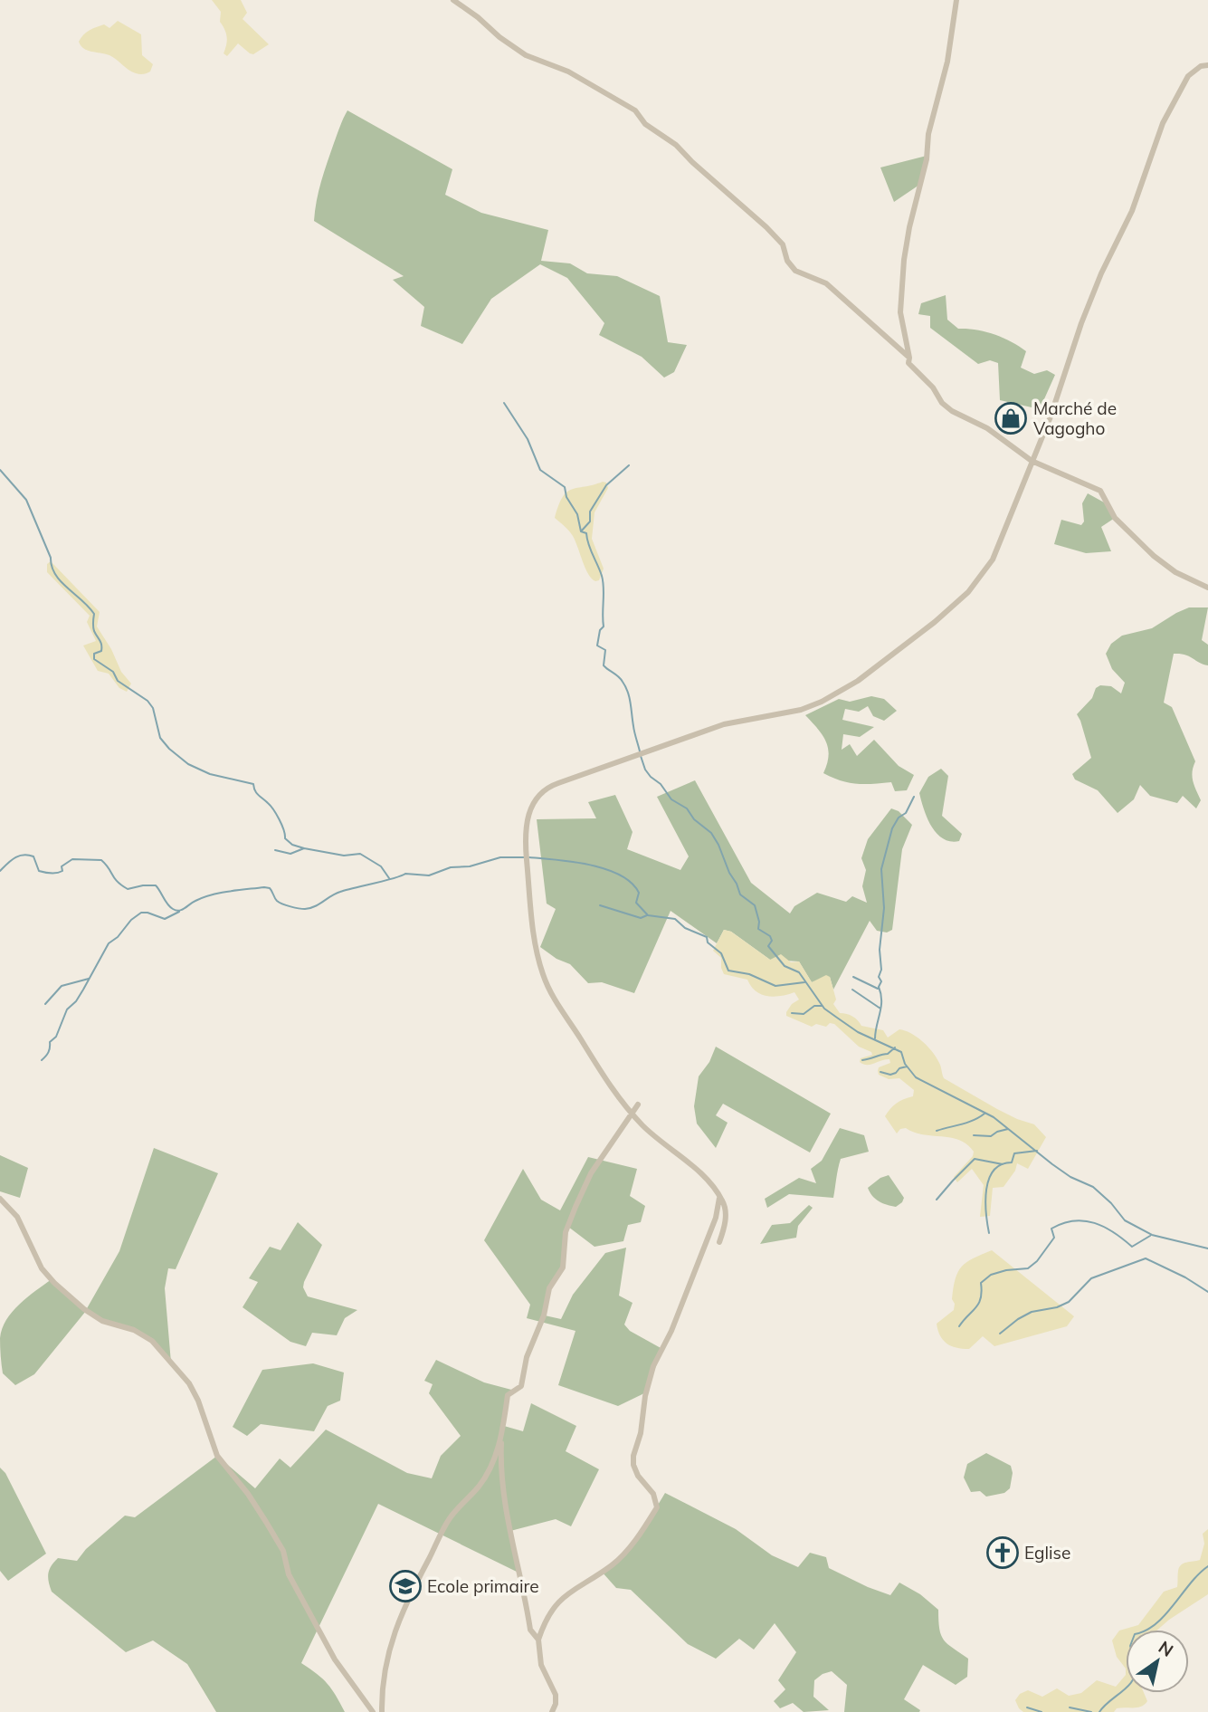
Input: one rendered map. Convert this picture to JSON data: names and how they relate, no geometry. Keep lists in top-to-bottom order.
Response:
{
  "places": {
    "shop": ["Marché de Vagogho"],
    "church": ["Eglise"],
    "school or university": ["Ecole primaire"]
  },
  "north": "top right"
}
